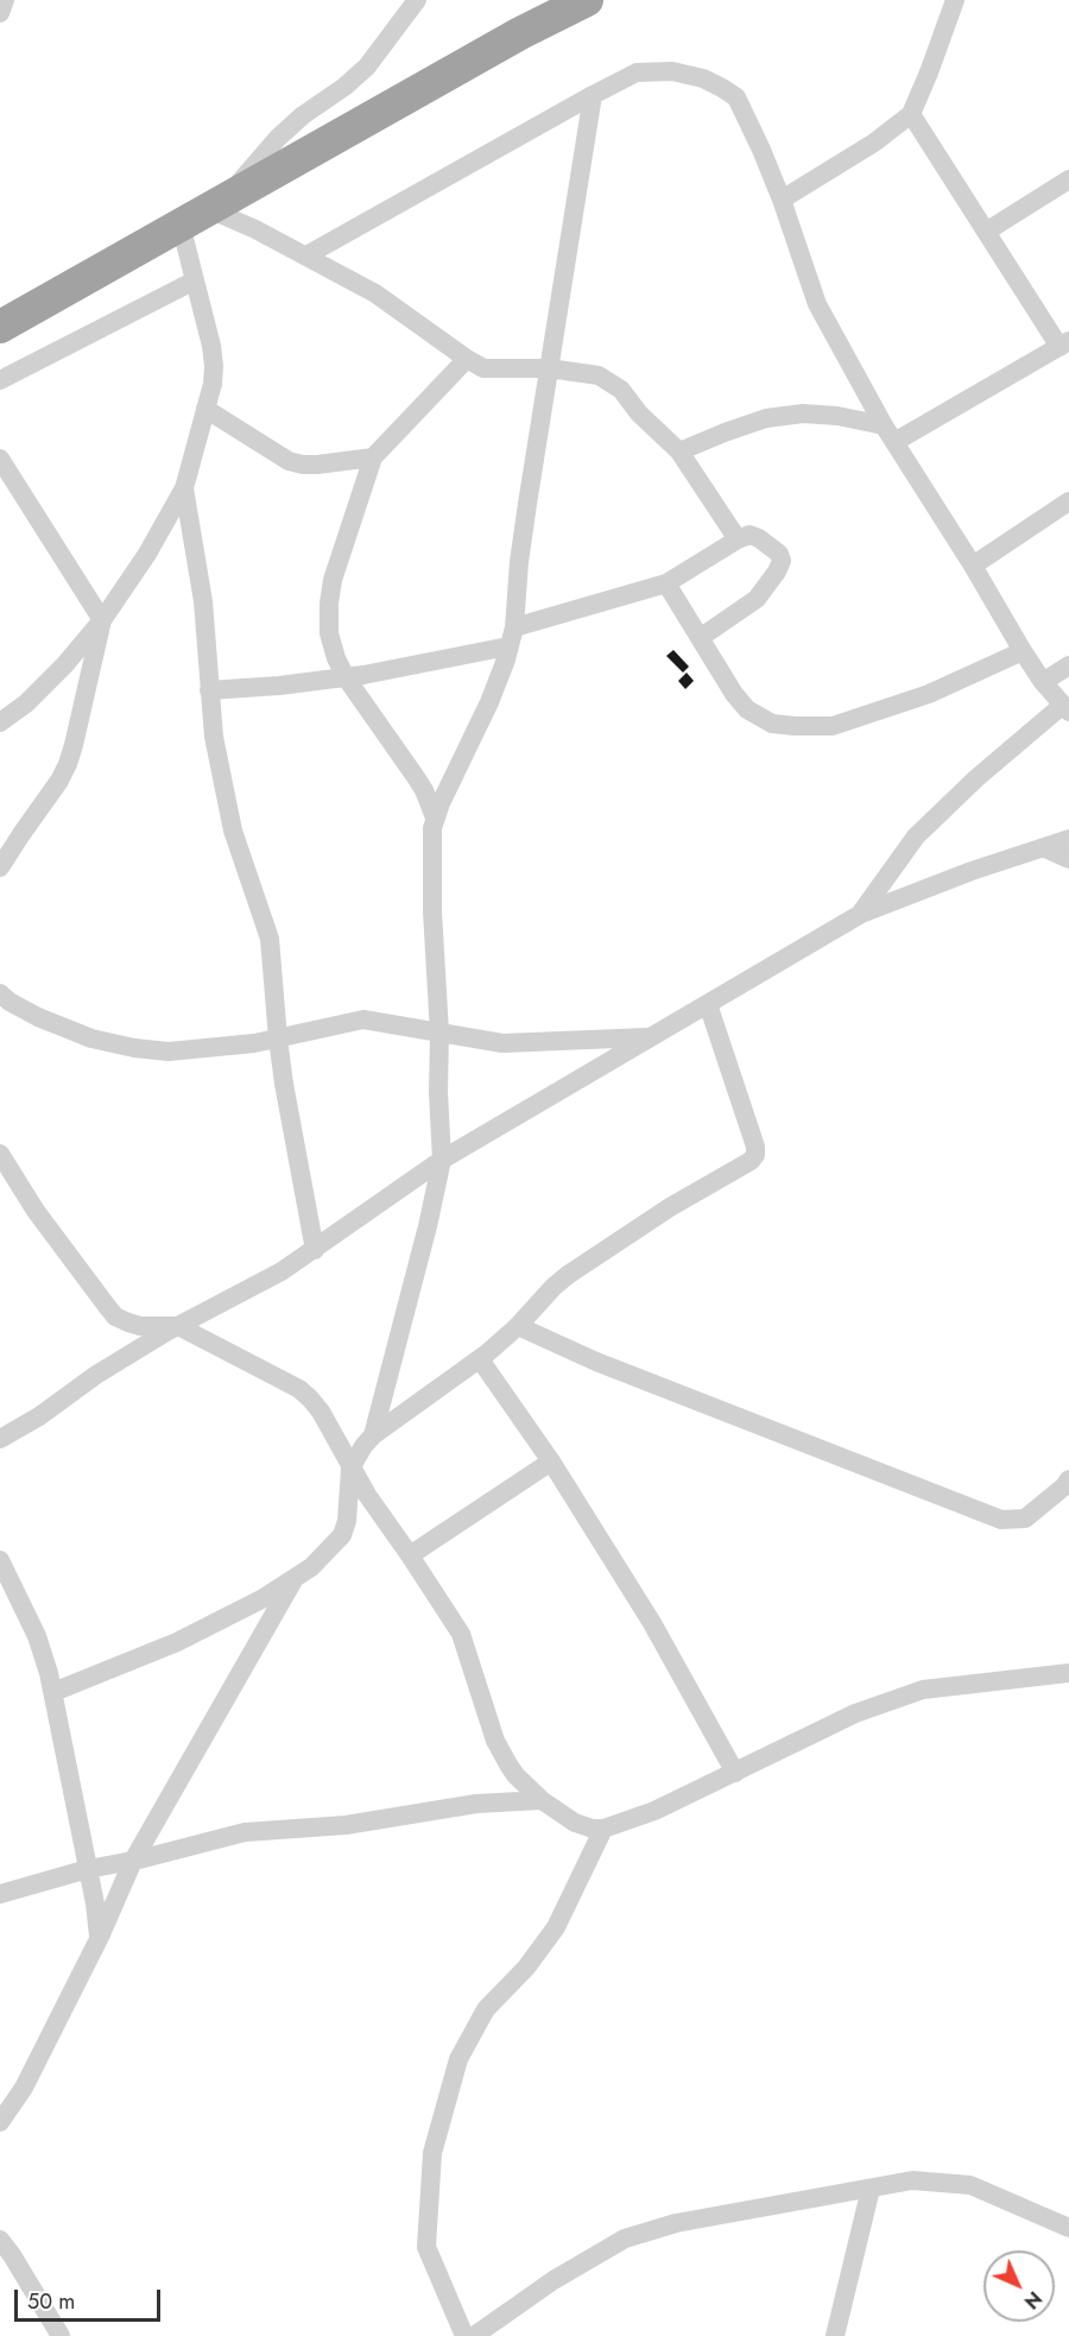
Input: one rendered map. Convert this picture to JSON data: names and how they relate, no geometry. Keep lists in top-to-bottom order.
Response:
{
  "scale_bar": "50 m",
  "north": "bottom right"
}
